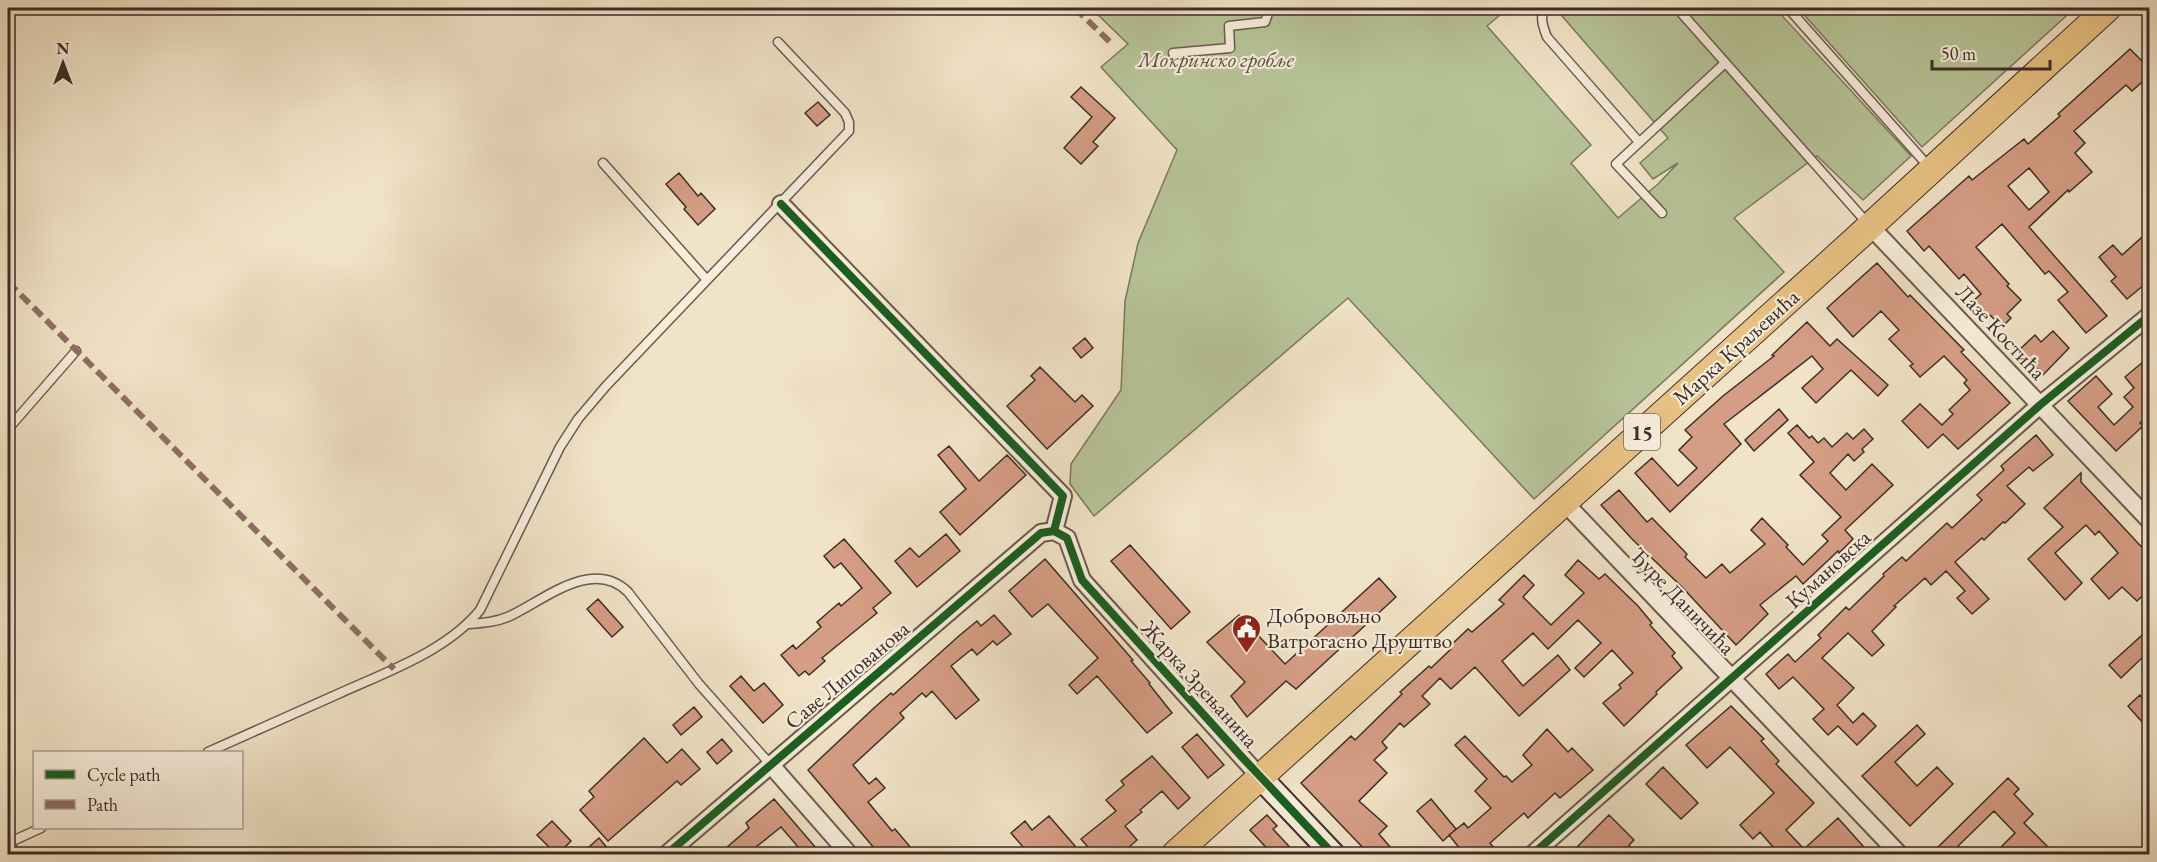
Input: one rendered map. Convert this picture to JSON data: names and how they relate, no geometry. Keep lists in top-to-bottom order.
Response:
{
  "streets": {
    "main road": ["Марка Краљевића", "15"],
    "street": [
      "Лазе Костића",
      "Кумановска",
      "Ђуре Даничића",
      "Саве Липованова",
      "Жарка Зрењанина"
    ]
  },
  "crossings": [
    ["Лазе Костића", "Марка Краљевића"],
    ["Лазе Костића", "Кумановска"],
    ["Марка Краљевића", "Ђуре Даничића"],
    ["Марка Краљевића", "Жарка Зрењанина"],
    ["Кумановска", "Ђуре Даничића"],
    ["Саве Липованова", "Жарка Зрењанина"]
  ],
  "parks": ["Мокринско гробље"],
  "places": {
    "public building": ["Добровољно Ватрогасно Друштво"]
  },
  "legend": ["Cycle path", "Path"],
  "scale_bar": "50 m",
  "north": "top"
}
